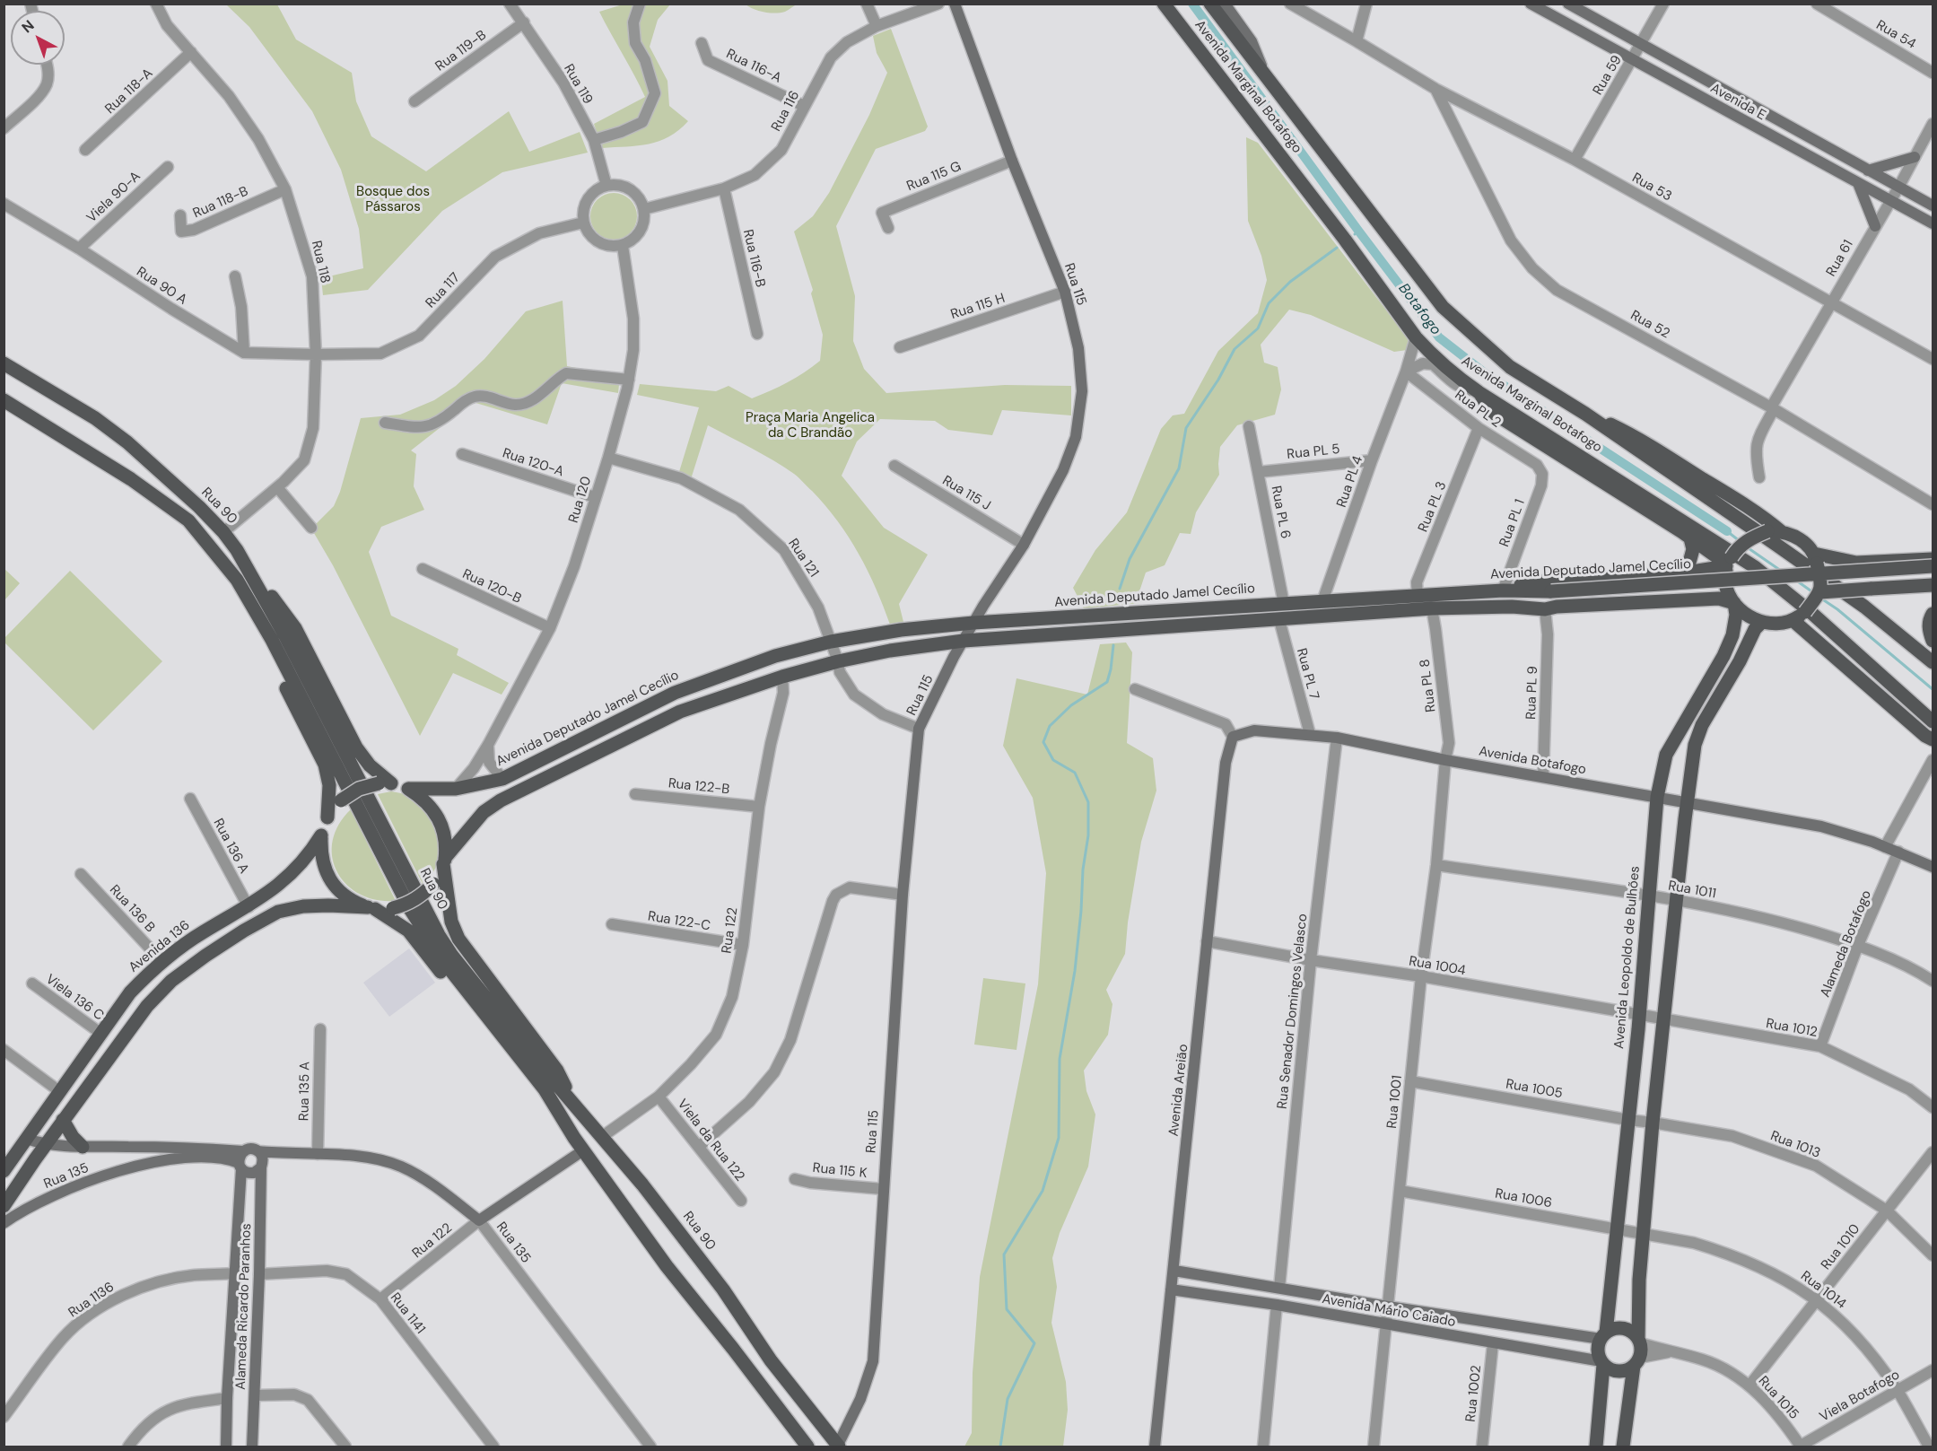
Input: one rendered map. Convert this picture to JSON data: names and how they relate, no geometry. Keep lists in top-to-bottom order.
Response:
{
  "streets": {
    "main road": [
      "Avenida Marginal Botafogo",
      "Rua 90",
      "Avenida Deputado Jamel Cecílio",
      "Avenida 136",
      "Avenida Leopoldo de Bulhões"
    ],
    "street": [
      "Rua 54",
      "Rua 119-B",
      "Rua 116-A",
      "Rua 59",
      "Rua 119",
      "Rua 118-A",
      "Avenida E",
      "Rua 116",
      "Rua 115 G",
      "Rua 53",
      "Viela 90-A",
      "Rua 118-B",
      "Rua 116-B",
      "Rua 61",
      "Rua 118",
      "Rua 115",
      "Rua 90 A",
      "Rua 117",
      "Rua 115 H",
      "Rua 52",
      "Rua PL 2",
      "Rua PL 5",
      "Rua 120-A",
      "Rua PL 4",
      "Rua 115 J",
      "Rua 120",
      "Rua PL 3",
      "Rua PL 6",
      "Rua PL 1",
      "Rua 121",
      "Rua 120-B",
      "Rua PL 7",
      "Rua PL 8",
      "Rua PL 9",
      "Avenida Botafogo",
      "Rua 122-B",
      "Rua 136 A",
      "Rua 1011",
      "Rua 136 B",
      "Rua 122-C",
      "Rua 122",
      "Alameda Botafogo",
      "Rua 1004",
      "Viela 136 C",
      "Rua Senador Domingos Velasco",
      "Rua 1012",
      "Rua 1005",
      "Avenida Areião",
      "Rua 135 A",
      "Rua 1001",
      "Viela da Rua 122",
      "Rua 1013",
      "Rua 115 K",
      "Rua 135",
      "Rua 1006",
      "Rua 1010",
      "Rua 1014",
      "Rua 1136",
      "Alameda Ricardo Paranhos",
      "Avenida Mário Caiado",
      "Rua 1141",
      "Rua 1002",
      "Viela Botafogo",
      "Rua 1015"
    ]
  },
  "crossings": [
    ["Rua 119-B", "Rua 119"],
    ["Rua 116-A", "Rua 116"],
    ["Rua 59", "Avenida E"],
    ["Rua 59", "Rua 53"],
    ["Rua 119", "Rua 116"],
    ["Rua 119", "Rua 117"],
    ["Rua 119", "Rua 120"],
    ["Avenida Marginal Botafogo", "Rua PL 4"],
    ["Rua 118-A", "Rua 118"],
    ["Avenida E", "Rua 61"],
    ["Rua 116", "Rua 116-B"],
    ["Rua 116", "Rua 117"],
    ["Rua 116", "Rua 120"],
    ["Rua 115 G", "Rua 115"],
    ["Rua 53", "Rua 61"],
    ["Rua 53", "Rua 52"],
    ["Viela 90-A", "Rua 90 A"],
    ["Rua 118-B", "Rua 118"],
    ["Rua 61", "Rua 52"],
    ["Rua 118", "Rua 90 A"],
    ["Rua 118", "Rua 117"],
    ["Rua 118", "Rua 90"],
    ["Rua 115", "Rua 115 H"],
    ["Rua 115", "Rua 115 J"],
    ["Rua 115", "Rua 90"],
    ["Rua 115", "Rua 121"],
    ["Rua 115", "Avenida Deputado Jamel Cecílio"],
    ["Rua 115", "Rua 115 K"],
    ["Rua 90 A", "Rua 117"],
    ["Rua 117", "Rua 120"],
    ["Rua PL 2", "Rua PL 4"],
    ["Rua PL 2", "Rua PL 3"],
    ["Rua PL 2", "Rua PL 1"],
    ["Rua PL 5", "Rua PL 4"],
    ["Rua PL 5", "Rua PL 6"],
    ["Rua 120-A", "Rua 120"],
    ["Rua PL 4", "Avenida Deputado Jamel Cecílio"],
    ["Rua 120", "Rua 121"],
    ["Rua 120", "Avenida Deputado Jamel Cecílio"],
    ["Rua 120", "Rua 120-B"],
    ["Rua 90", "Rua 122"],
    ["Rua PL 3", "Avenida Deputado Jamel Cecílio"],
    ["Rua PL 6", "Avenida Deputado Jamel Cecílio"],
    ["Rua PL 1", "Avenida Deputado Jamel Cecílio"],
    ["Rua 121", "Avenida Deputado Jamel Cecílio"],
    ["Avenida Deputado Jamel Cecílio", "Rua PL 7"],
    ["Avenida Deputado Jamel Cecílio", "Rua PL 8"],
    ["Avenida Deputado Jamel Cecílio", "Rua PL 9"],
    ["Avenida Deputado Jamel Cecílio", "Rua 122"],
    ["Avenida Deputado Jamel Cecílio", "Avenida 136"],
    ["Avenida Deputado Jamel Cecílio", "Avenida Leopoldo de Bulhões"],
    ["Rua PL 7", "Avenida Botafogo"],
    ["Rua PL 8", "Avenida Botafogo"],
    ["Rua PL 8", "Rua 1001"],
    ["Rua PL 9", "Avenida Botafogo"],
    ["Avenida Botafogo", "Alameda Botafogo"],
    ["Avenida Botafogo", "Avenida Leopoldo de Bulhões"],
    ["Avenida Botafogo", "Rua Senador Domingos Velasco"],
    ["Avenida Botafogo", "Avenida Areião"],
    ["Avenida Botafogo", "Rua 1001"],
    ["Rua 122-B", "Rua 122"],
    ["Rua 136 A", "Avenida 136"],
    ["Rua 1011", "Alameda Botafogo"],
    ["Rua 1011", "Avenida Leopoldo de Bulhões"],
    ["Rua 1011", "Rua 1001"],
    ["Rua 136 B", "Avenida 136"],
    ["Rua 122-C", "Rua 122"],
    ["Rua 122", "Viela da Rua 122"],
    ["Rua 122", "Rua 135"],
    ["Rua 122", "Rua 1141"],
    ["Alameda Botafogo", "Rua 1012"],
    ["Avenida 136", "Viela 136 C"],
    ["Avenida Leopoldo de Bulhões", "Rua 1004"],
    ["Avenida Leopoldo de Bulhões", "Rua 1005"],
    ["Avenida Leopoldo de Bulhões", "Rua 1006"],
    ["Avenida Leopoldo de Bulhões", "Avenida Mário Caiado"],
    ["Avenida Leopoldo de Bulhões", "Rua 1015"],
    ["Rua 1004", "Rua Senador Domingos Velasco"],
    ["Rua 1004", "Rua 1012"],
    ["Rua 1004", "Avenida Areião"],
    ["Rua 1004", "Rua 1001"],
    ["Rua Senador Domingos Velasco", "Avenida Mário Caiado"],
    ["Rua 1005", "Rua 1001"],
    ["Rua 1005", "Rua 1013"],
    ["Avenida Areião", "Avenida Mário Caiado"],
    ["Rua 135 A", "Rua 135"],
    ["Rua 1001", "Rua 1006"],
    ["Rua 1001", "Avenida Mário Caiado"],
    ["Rua 1013", "Rua 1010"],
    ["Rua 135", "Alameda Ricardo Paranhos"],
    ["Rua 1006", "Rua 1014"],
    ["Rua 1010", "Rua 1014"],
    ["Rua 1010", "Rua 1015"],
    ["Rua 1014", "Viela Botafogo"],
    ["Rua 1136", "Alameda Ricardo Paranhos"],
    ["Alameda Ricardo Paranhos", "Rua 1141"],
    ["Avenida Mário Caiado", "Rua 1002"],
    ["Avenida Mário Caiado", "Rua 1015"],
    ["Viela Botafogo", "Rua 1015"]
  ],
  "water": ["Botafogo"],
  "parks": ["Bosque dos Pássaros", "Praça Maria Angelica da C Brandão"],
  "north": "top left"
}
